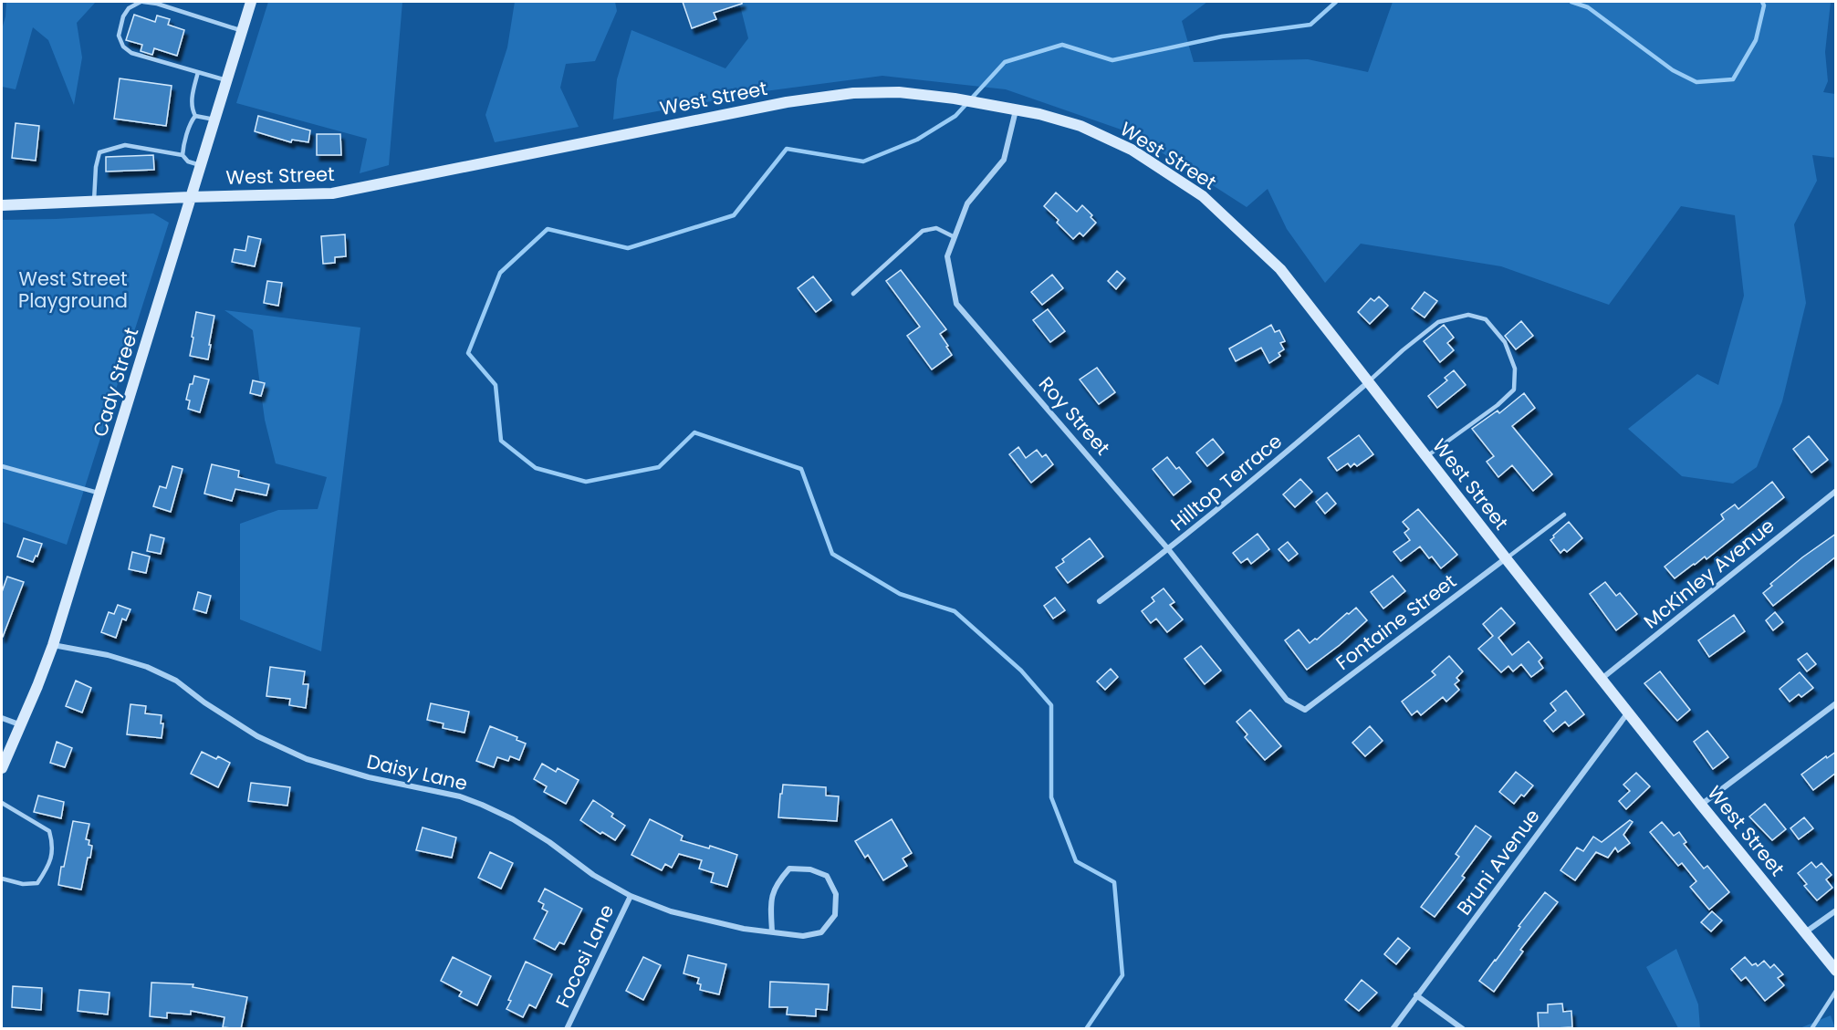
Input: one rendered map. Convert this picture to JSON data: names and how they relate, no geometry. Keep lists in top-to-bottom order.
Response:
{
  "streets": {
    "main road": ["West Street", "Cady Street"],
    "street": [
      "Roy Street",
      "Hilltop Terrace",
      "McKinley Avenue",
      "Fontaine Street",
      "Daisy Lane",
      "Bruni Avenue",
      "Focosi Lane"
    ]
  },
  "crossings": [
    ["West Street", "Cady Street"],
    ["West Street", "Roy Street"],
    ["West Street", "Hilltop Terrace"],
    ["West Street", "McKinley Avenue"],
    ["West Street", "Fontaine Street"],
    ["West Street", "Bruni Avenue"],
    ["Cady Street", "Daisy Lane"],
    ["Roy Street", "Hilltop Terrace"],
    ["Roy Street", "Fontaine Street"],
    ["Daisy Lane", "Focosi Lane"]
  ],
  "parks": ["West Street Playground"]
}
